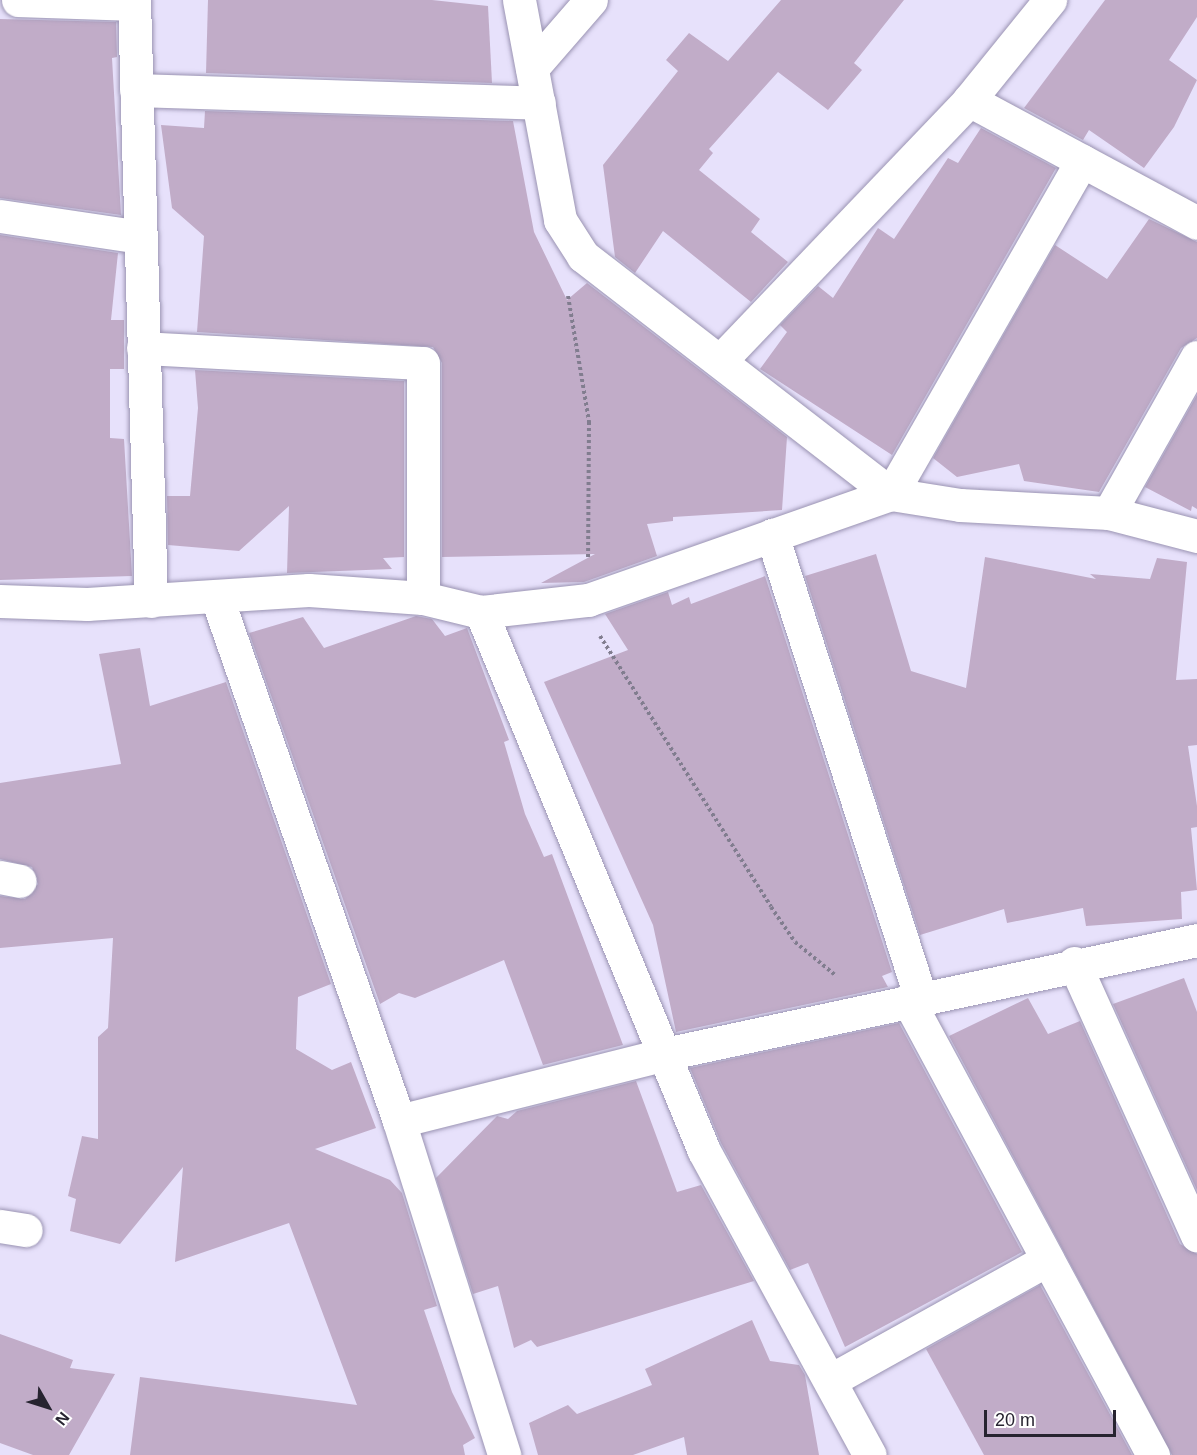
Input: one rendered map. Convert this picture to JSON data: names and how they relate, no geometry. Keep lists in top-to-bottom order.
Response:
{
  "scale_bar": "20 m",
  "north": "bottom right"
}
